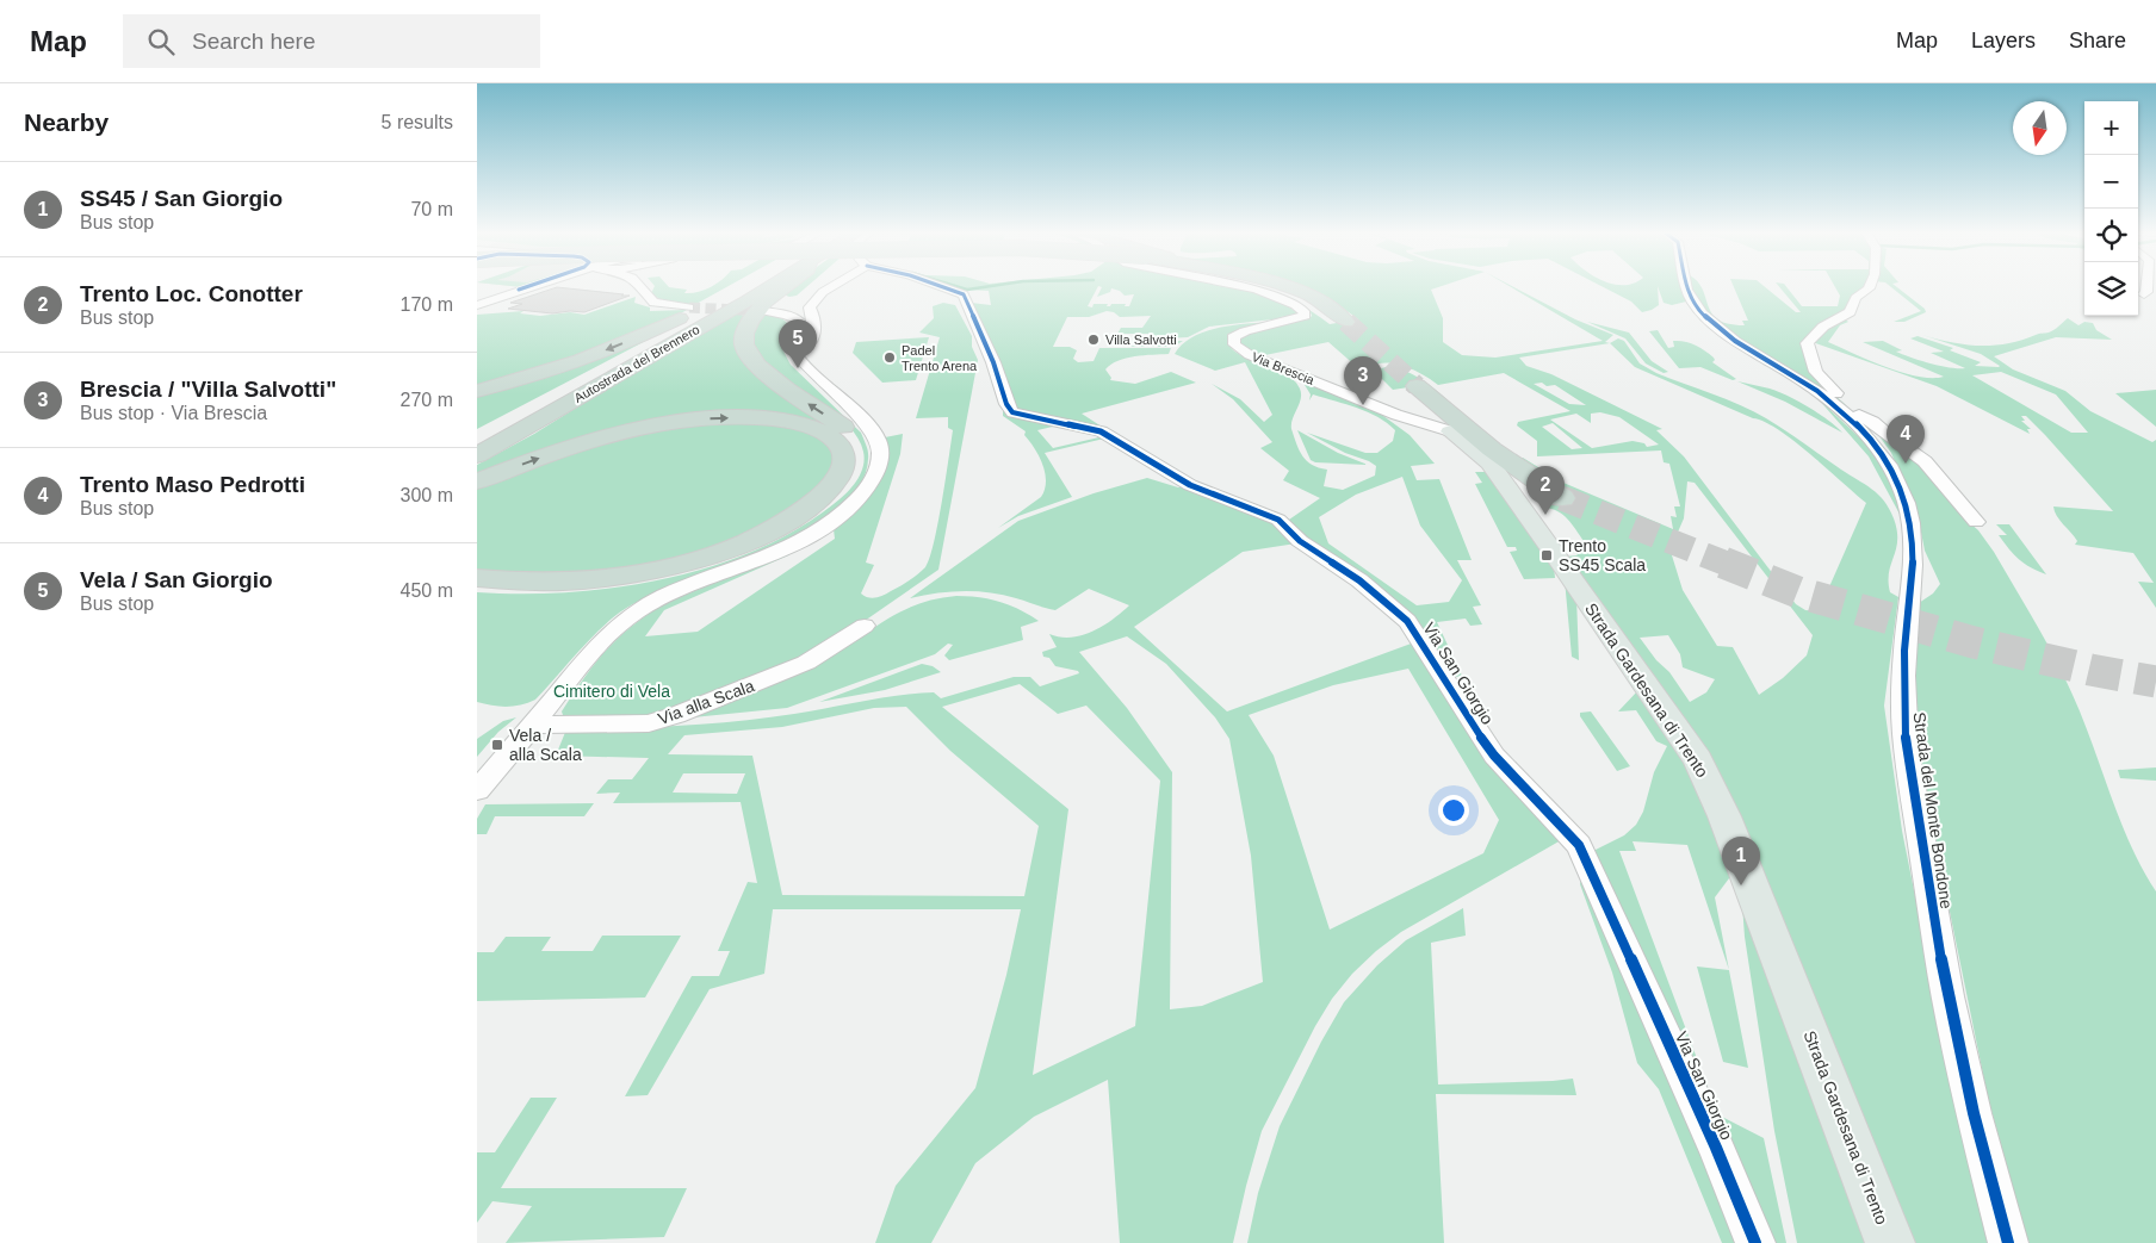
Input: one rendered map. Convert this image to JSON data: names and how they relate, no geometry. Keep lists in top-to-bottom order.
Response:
{
  "streets": {
    "highway": ["Autostrada del Brennero", "Strada Gardesana di Trento"],
    "street": [
      "Via Brescia",
      "Via San Giorgio",
      "Via alla Scala",
      "Strada del Monte Bondone"
    ]
  },
  "crossings": [
    ["Via Brescia", "Strada Gardesana di Trento"]
  ],
  "parks": ["Cimitero di Vela"],
  "places": {
    "other": ["Villa Salvotti", "Padel Trento Arena"],
    "transit": ["Trento SS45 Scala", "Vela / alla Scala"]
  },
  "north": "bottom",
  "page": {
    "header": "Map",
    "search": "Search here",
    "nav": ["Map", "Layers", "Share"],
    "heading": ["Nearby", "5 results"],
    "map_buttons": ["+", "−"],
    "list": [
      {
        "mark": "1",
        "name": "SS45 / San Giorgio",
        "note": "Bus stop",
        "value": "70 m"
      },
      {
        "mark": "2",
        "name": "Trento Loc. Conotter",
        "note": "Bus stop",
        "value": "170 m"
      },
      {
        "mark": "3",
        "name": "Brescia / \"Villa Salvotti\"",
        "note": "Bus stop · Via Brescia",
        "value": "270 m"
      },
      {
        "mark": "4",
        "name": "Trento Maso Pedrotti",
        "note": "Bus stop",
        "value": "300 m"
      },
      {
        "mark": "5",
        "name": "Vela / San Giorgio",
        "note": "Bus stop",
        "value": "450 m"
      }
    ],
    "pins": [
      "5",
      "3",
      "4",
      "2",
      "1"
    ]
  }
}
